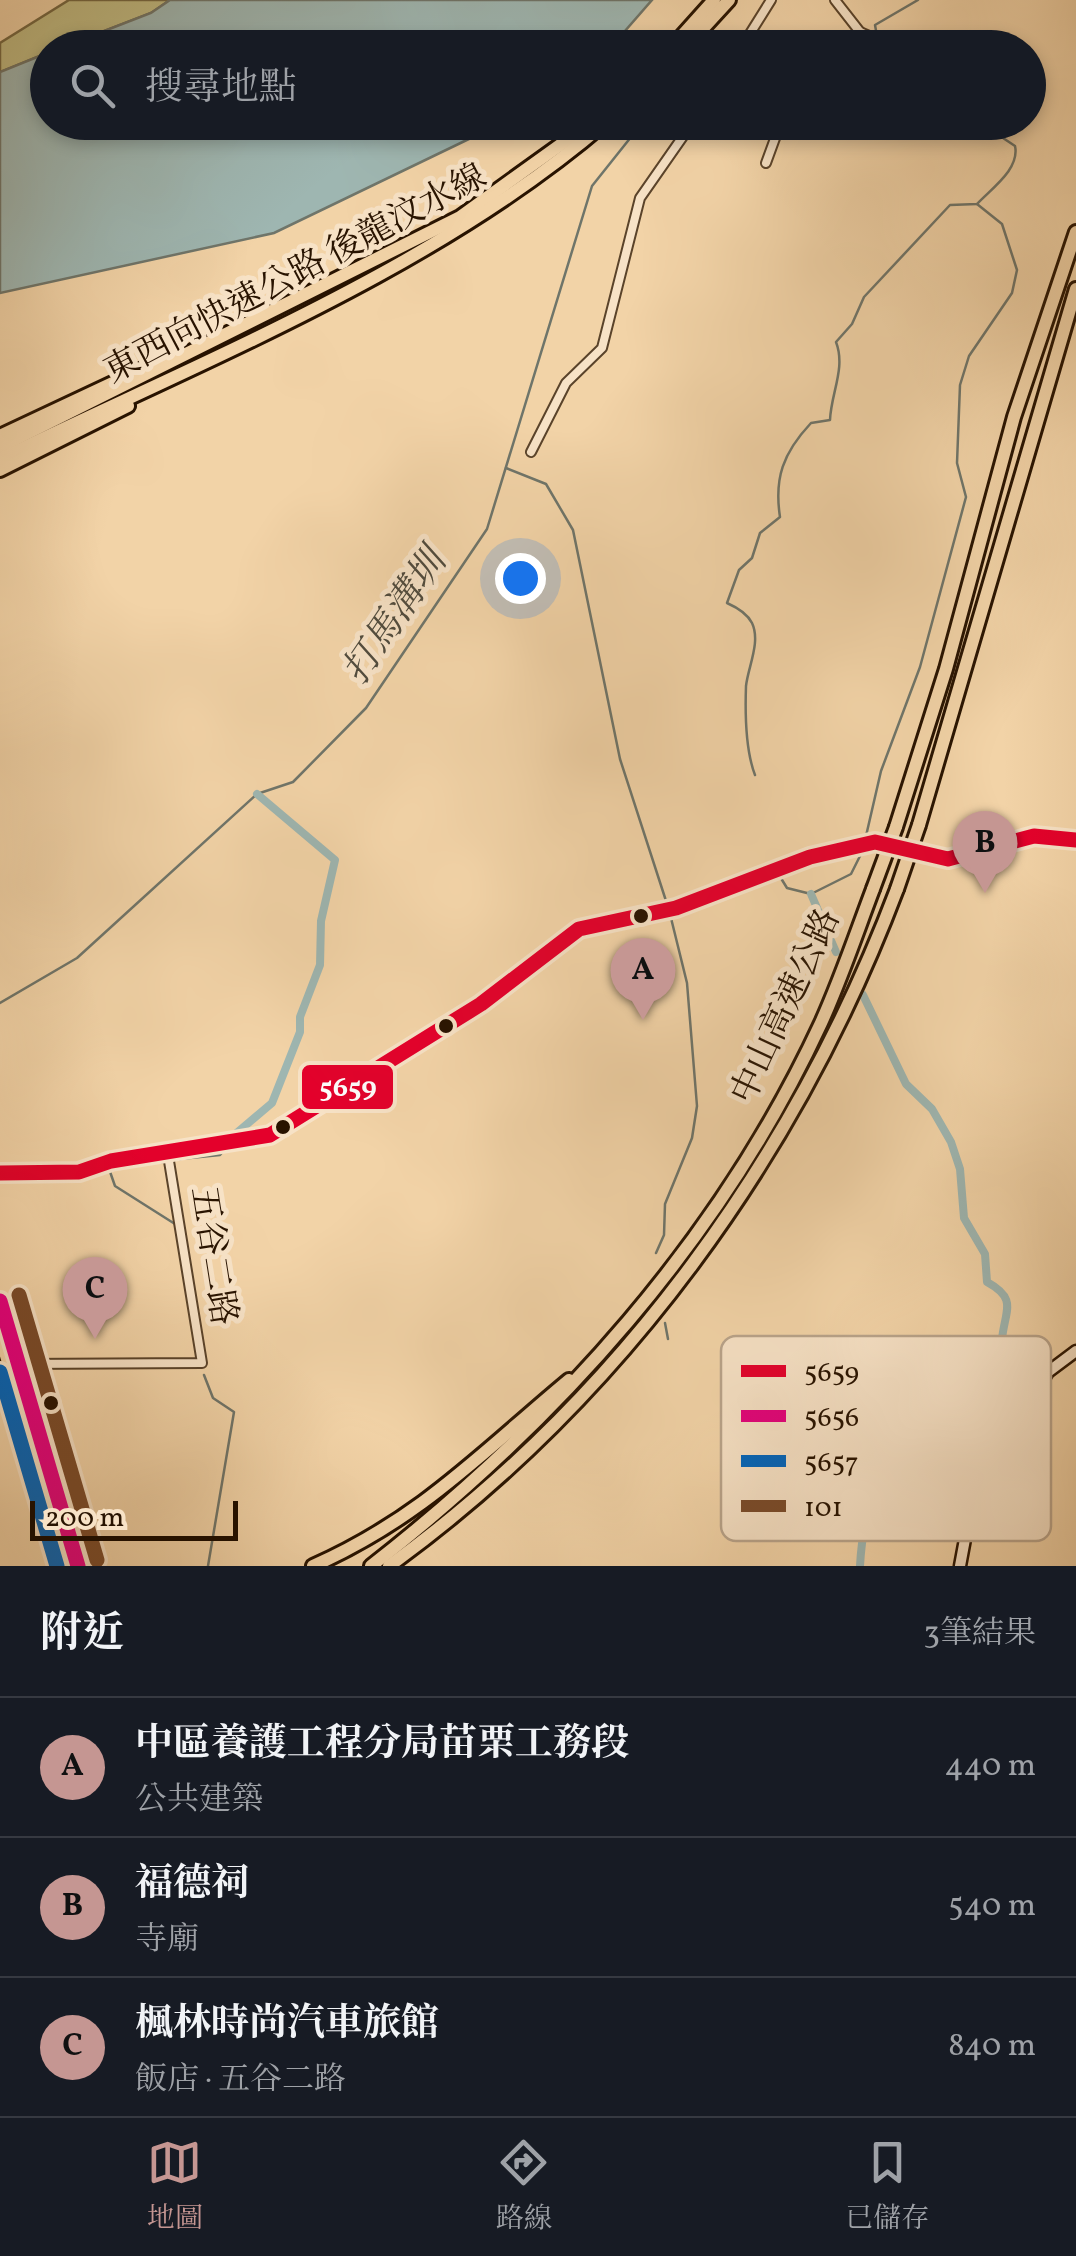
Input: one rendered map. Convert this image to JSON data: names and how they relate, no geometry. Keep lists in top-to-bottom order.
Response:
{
  "streets": {
    "highway": ["東西向快速公路 後龍汶水線", "中山高速公路"],
    "street": ["五谷二路"]
  },
  "water": ["打馬溝圳"],
  "lines": [
    "transit line 5659",
    "transit line 101",
    "transit line 5656",
    "transit line 5657"
  ],
  "legend": [
    "5659",
    "5656",
    "5657",
    "101"
  ],
  "scale_bar": "200 m",
  "page": {
    "search": "搜尋地點",
    "pins": ["B", "A", "C"],
    "scale": "200 m",
    "heading": ["附近", "3筆結果"],
    "list": [
      {
        "mark": "A",
        "name": "中區養護工程分局苗栗工務段",
        "note": "公共建築",
        "value": "440 m"
      },
      {
        "mark": "B",
        "name": "福德祠",
        "note": "寺廟",
        "value": "540 m"
      },
      {
        "mark": "C",
        "name": "楓林時尚汽車旅館",
        "note": "飯店 · 五谷二路",
        "value": "840 m"
      }
    ],
    "nav": ["地圖", "路線", "已儲存"]
  }
}
